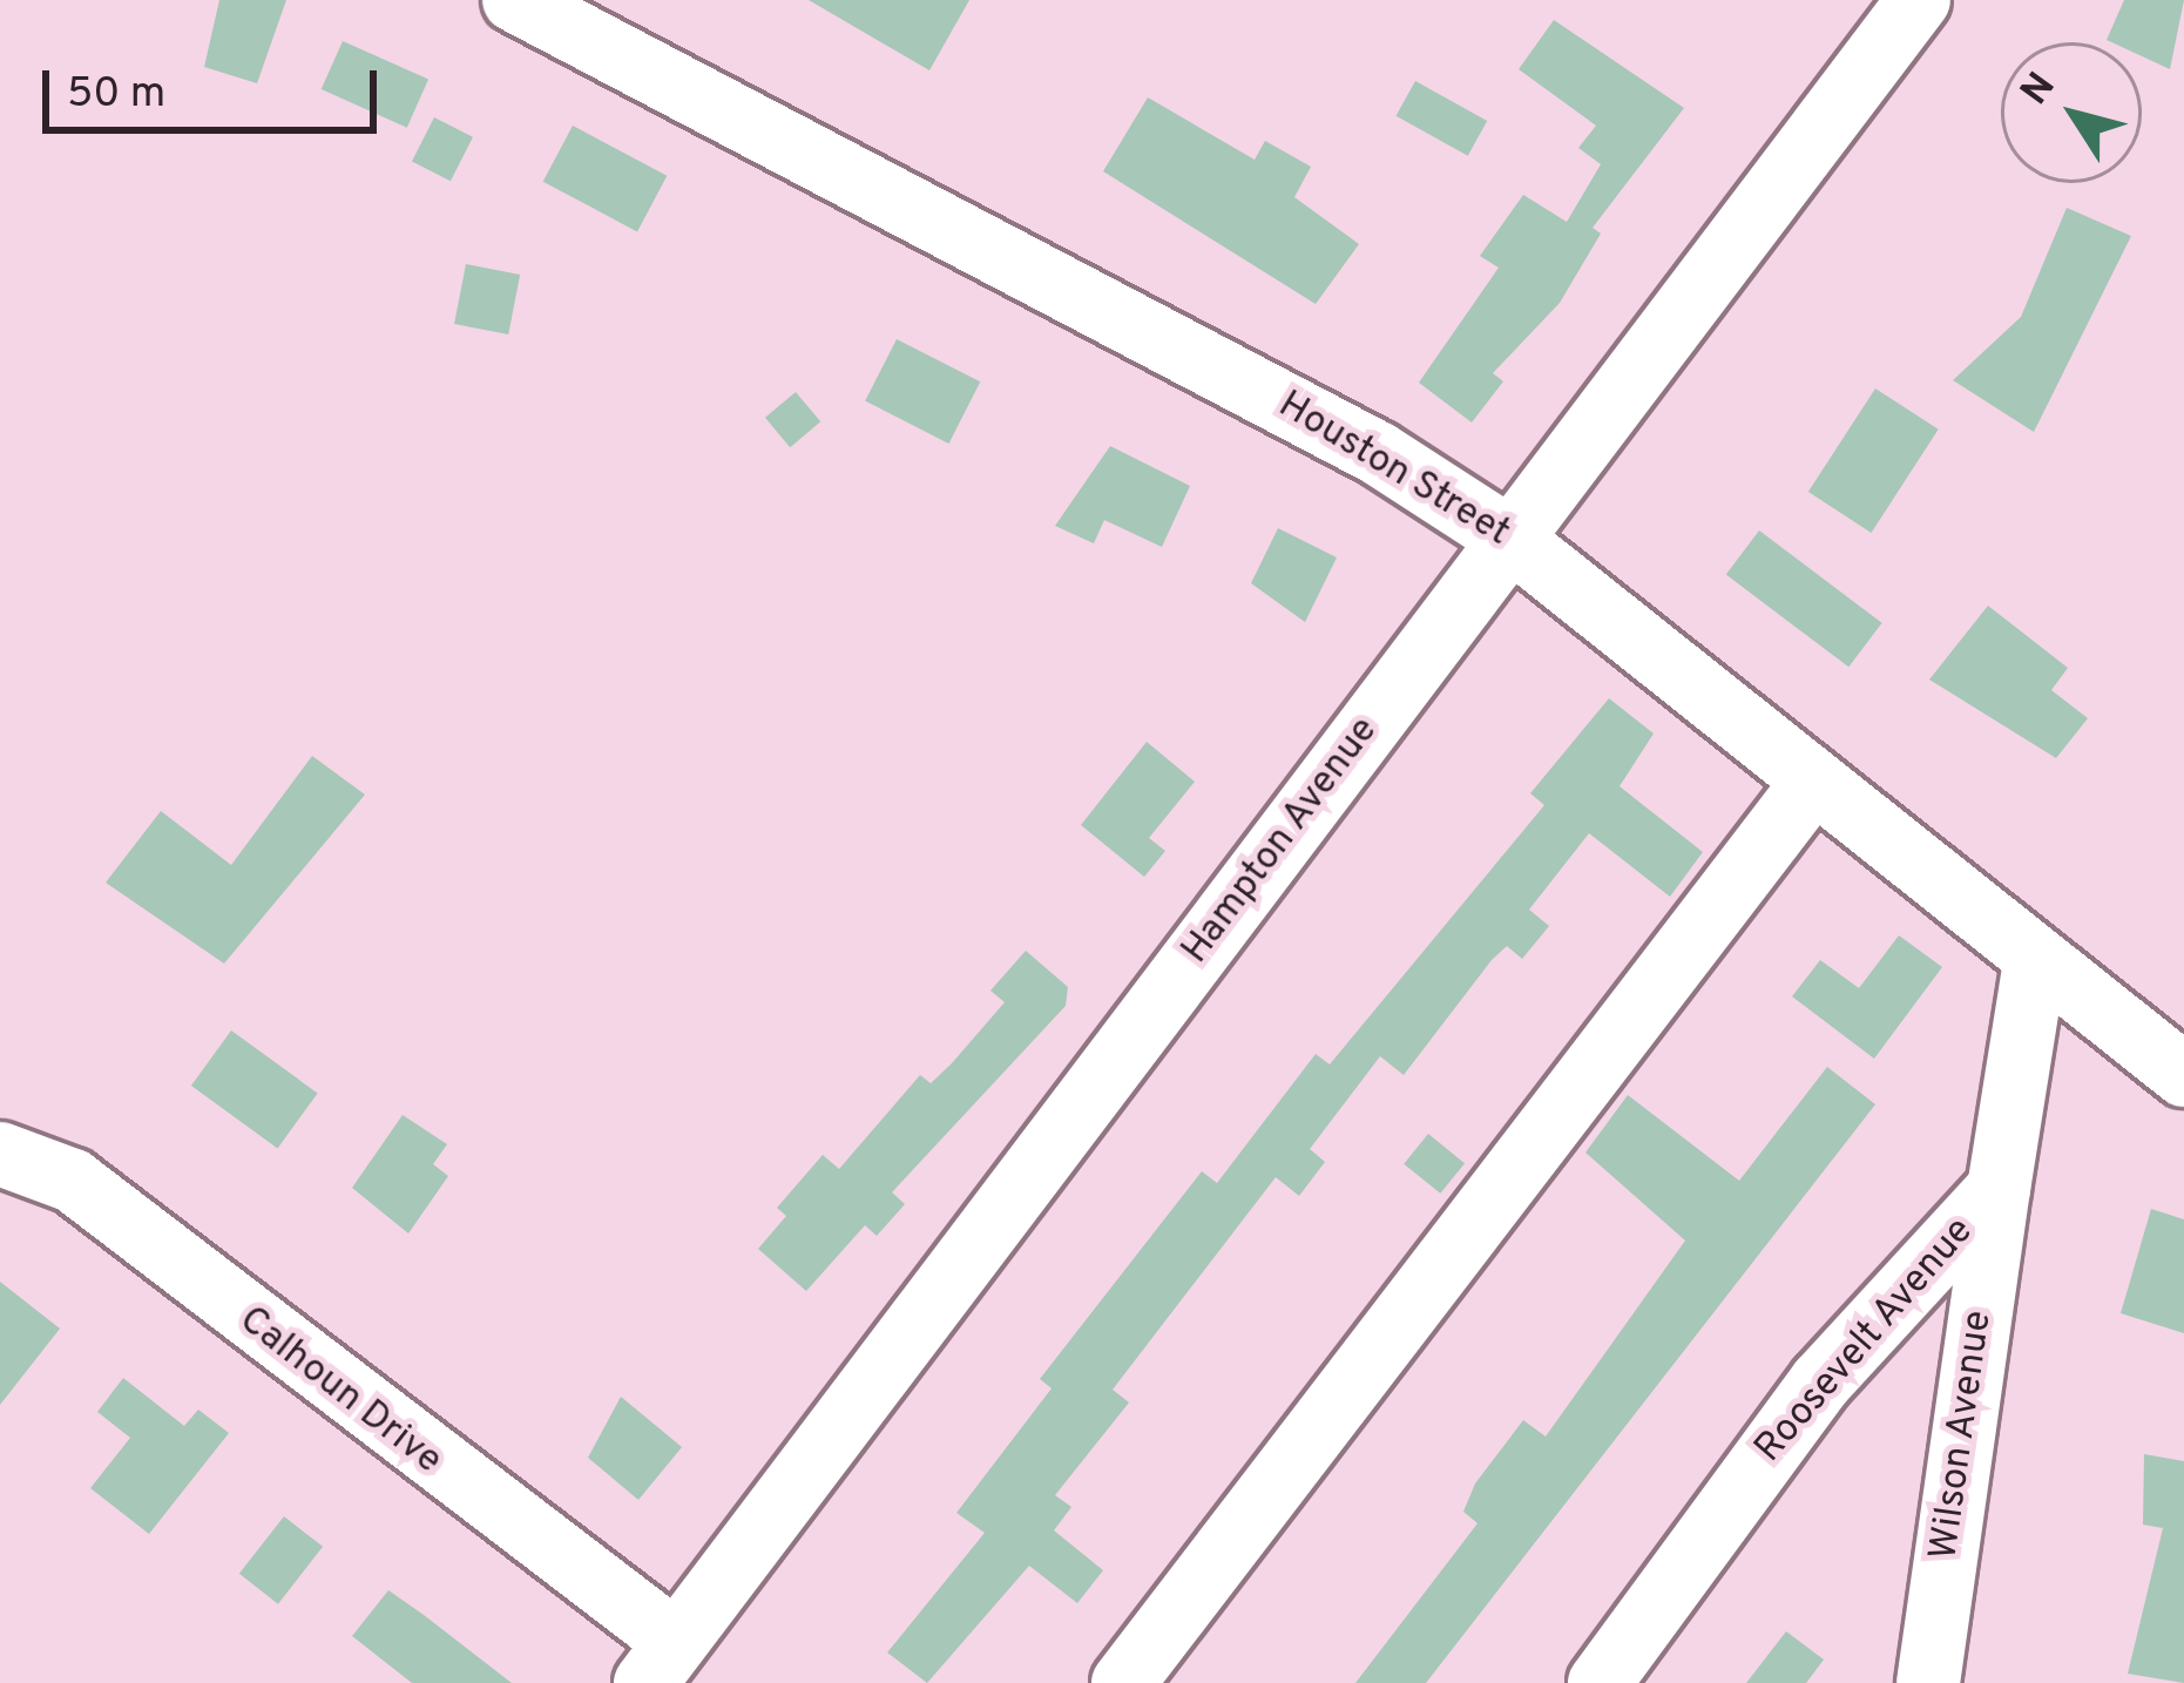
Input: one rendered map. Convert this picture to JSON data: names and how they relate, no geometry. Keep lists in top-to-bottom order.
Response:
{
  "streets": {
    "street": [
      "Houston Street",
      "Hampton Avenue",
      "Roosevelt Avenue",
      "Calhoun Drive",
      "Wilson Avenue"
    ]
  },
  "crossings": [
    ["Houston Street", "Hampton Avenue"],
    ["Houston Street", "Roosevelt Avenue"],
    ["Hampton Avenue", "Calhoun Drive"],
    ["Roosevelt Avenue", "Wilson Avenue"]
  ],
  "scale_bar": "50 m",
  "north": "top left"
}
